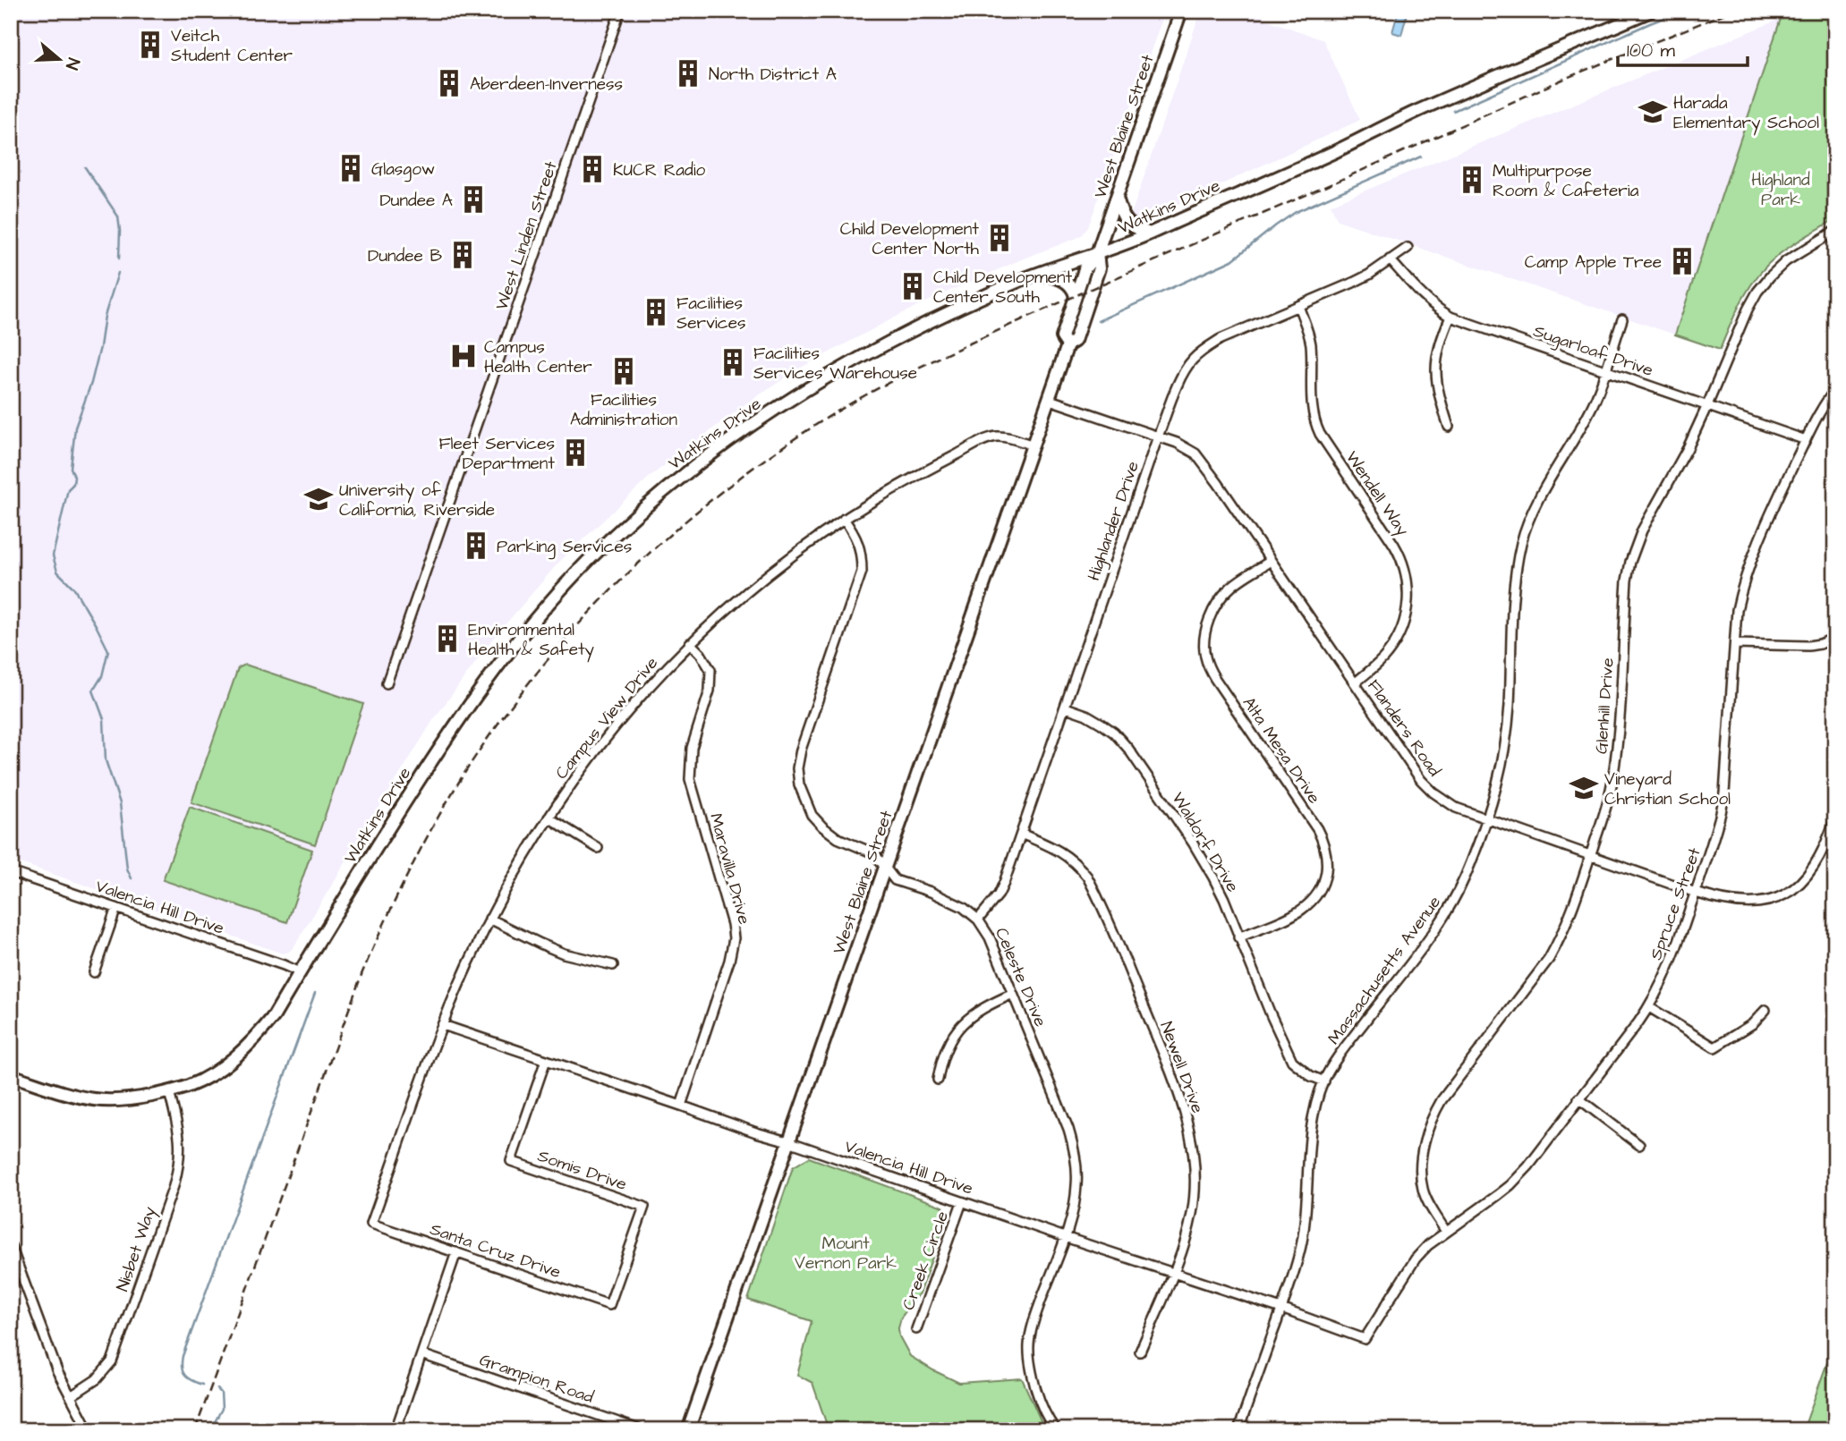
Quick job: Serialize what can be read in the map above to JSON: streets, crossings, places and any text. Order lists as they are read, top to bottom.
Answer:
{
  "streets": {
    "street": [
      "West Blaine Street",
      "Watkins Drive",
      "West Linden Street",
      "Sugarloaf Drive",
      "Wendell Way",
      "Highlander Drive",
      "Glenhill Drive",
      "Campus View Drive",
      "Flanders Road",
      "Alta Mesa Drive",
      "Waldorf Drive",
      "Maravilla Drive",
      "Spruce Street",
      "Valencia Hill Drive",
      "Massachusetts Avenue",
      "Celeste Drive",
      "Newell Drive",
      "Somis Drive",
      "Nisbet Way",
      "Santa Cruz Drive",
      "Creek Circle",
      "Grampion Road"
    ]
  },
  "crossings": [
    ["West Blaine Street", "Watkins Drive"],
    ["West Blaine Street", "Campus View Drive"],
    ["West Blaine Street", "Flanders Road"],
    ["West Blaine Street", "Valencia Hill Drive"],
    ["West Blaine Street", "Celeste Drive"],
    ["Watkins Drive", "Valencia Hill Drive"],
    ["Watkins Drive", "Nisbet Way"],
    ["Sugarloaf Drive", "Highlander Drive"],
    ["Sugarloaf Drive", "Glenhill Drive"],
    ["Sugarloaf Drive", "Spruce Street"],
    ["Sugarloaf Drive", "Massachusetts Avenue"],
    ["Wendell Way", "Highlander Drive"],
    ["Wendell Way", "Flanders Road"],
    ["Highlander Drive", "Flanders Road"],
    ["Highlander Drive", "Waldorf Drive"],
    ["Highlander Drive", "Celeste Drive"],
    ["Highlander Drive", "Newell Drive"],
    ["Glenhill Drive", "Flanders Road"],
    ["Glenhill Drive", "Spruce Street"],
    ["Campus View Drive", "Maravilla Drive"],
    ["Campus View Drive", "Valencia Hill Drive"],
    ["Campus View Drive", "Celeste Drive"],
    ["Campus View Drive", "Santa Cruz Drive"],
    ["Flanders Road", "Alta Mesa Drive"],
    ["Flanders Road", "Spruce Street"],
    ["Flanders Road", "Massachusetts Avenue"],
    ["Alta Mesa Drive", "Waldorf Drive"],
    ["Waldorf Drive", "Massachusetts Avenue"],
    ["Maravilla Drive", "Valencia Hill Drive"],
    ["Spruce Street", "Valencia Hill Drive"],
    ["Valencia Hill Drive", "Massachusetts Avenue"],
    ["Valencia Hill Drive", "Celeste Drive"],
    ["Valencia Hill Drive", "Newell Drive"],
    ["Valencia Hill Drive", "Somis Drive"],
    ["Valencia Hill Drive", "Creek Circle"],
    ["Somis Drive", "Santa Cruz Drive"]
  ],
  "parks": ["Highland Park", "Mount Vernon Park"],
  "places": {
    "building": [
      "Veitch Student Center",
      "North District A",
      "Aberdeen-Inverness",
      "Glasgow",
      "KUCR Radio",
      "Multipurpose Room & Cafeteria",
      "Dundee A",
      "Child Development Center North",
      "Dundee B",
      "Camp Apple Tree",
      "Child Development Center South",
      "Facilities Services",
      "Facilities Services Warehouse",
      "Facilities Administration",
      "Fleet Services Department",
      "Parking Services",
      "Environmental Health & Safety"
    ],
    "school or university": ["Harada Elementary School", "University of California, Riverside", "Vineyard Christian School"],
    "hospital": ["Campus Health Center"]
  },
  "scale_bar": "100 m",
  "north": "right"
}
